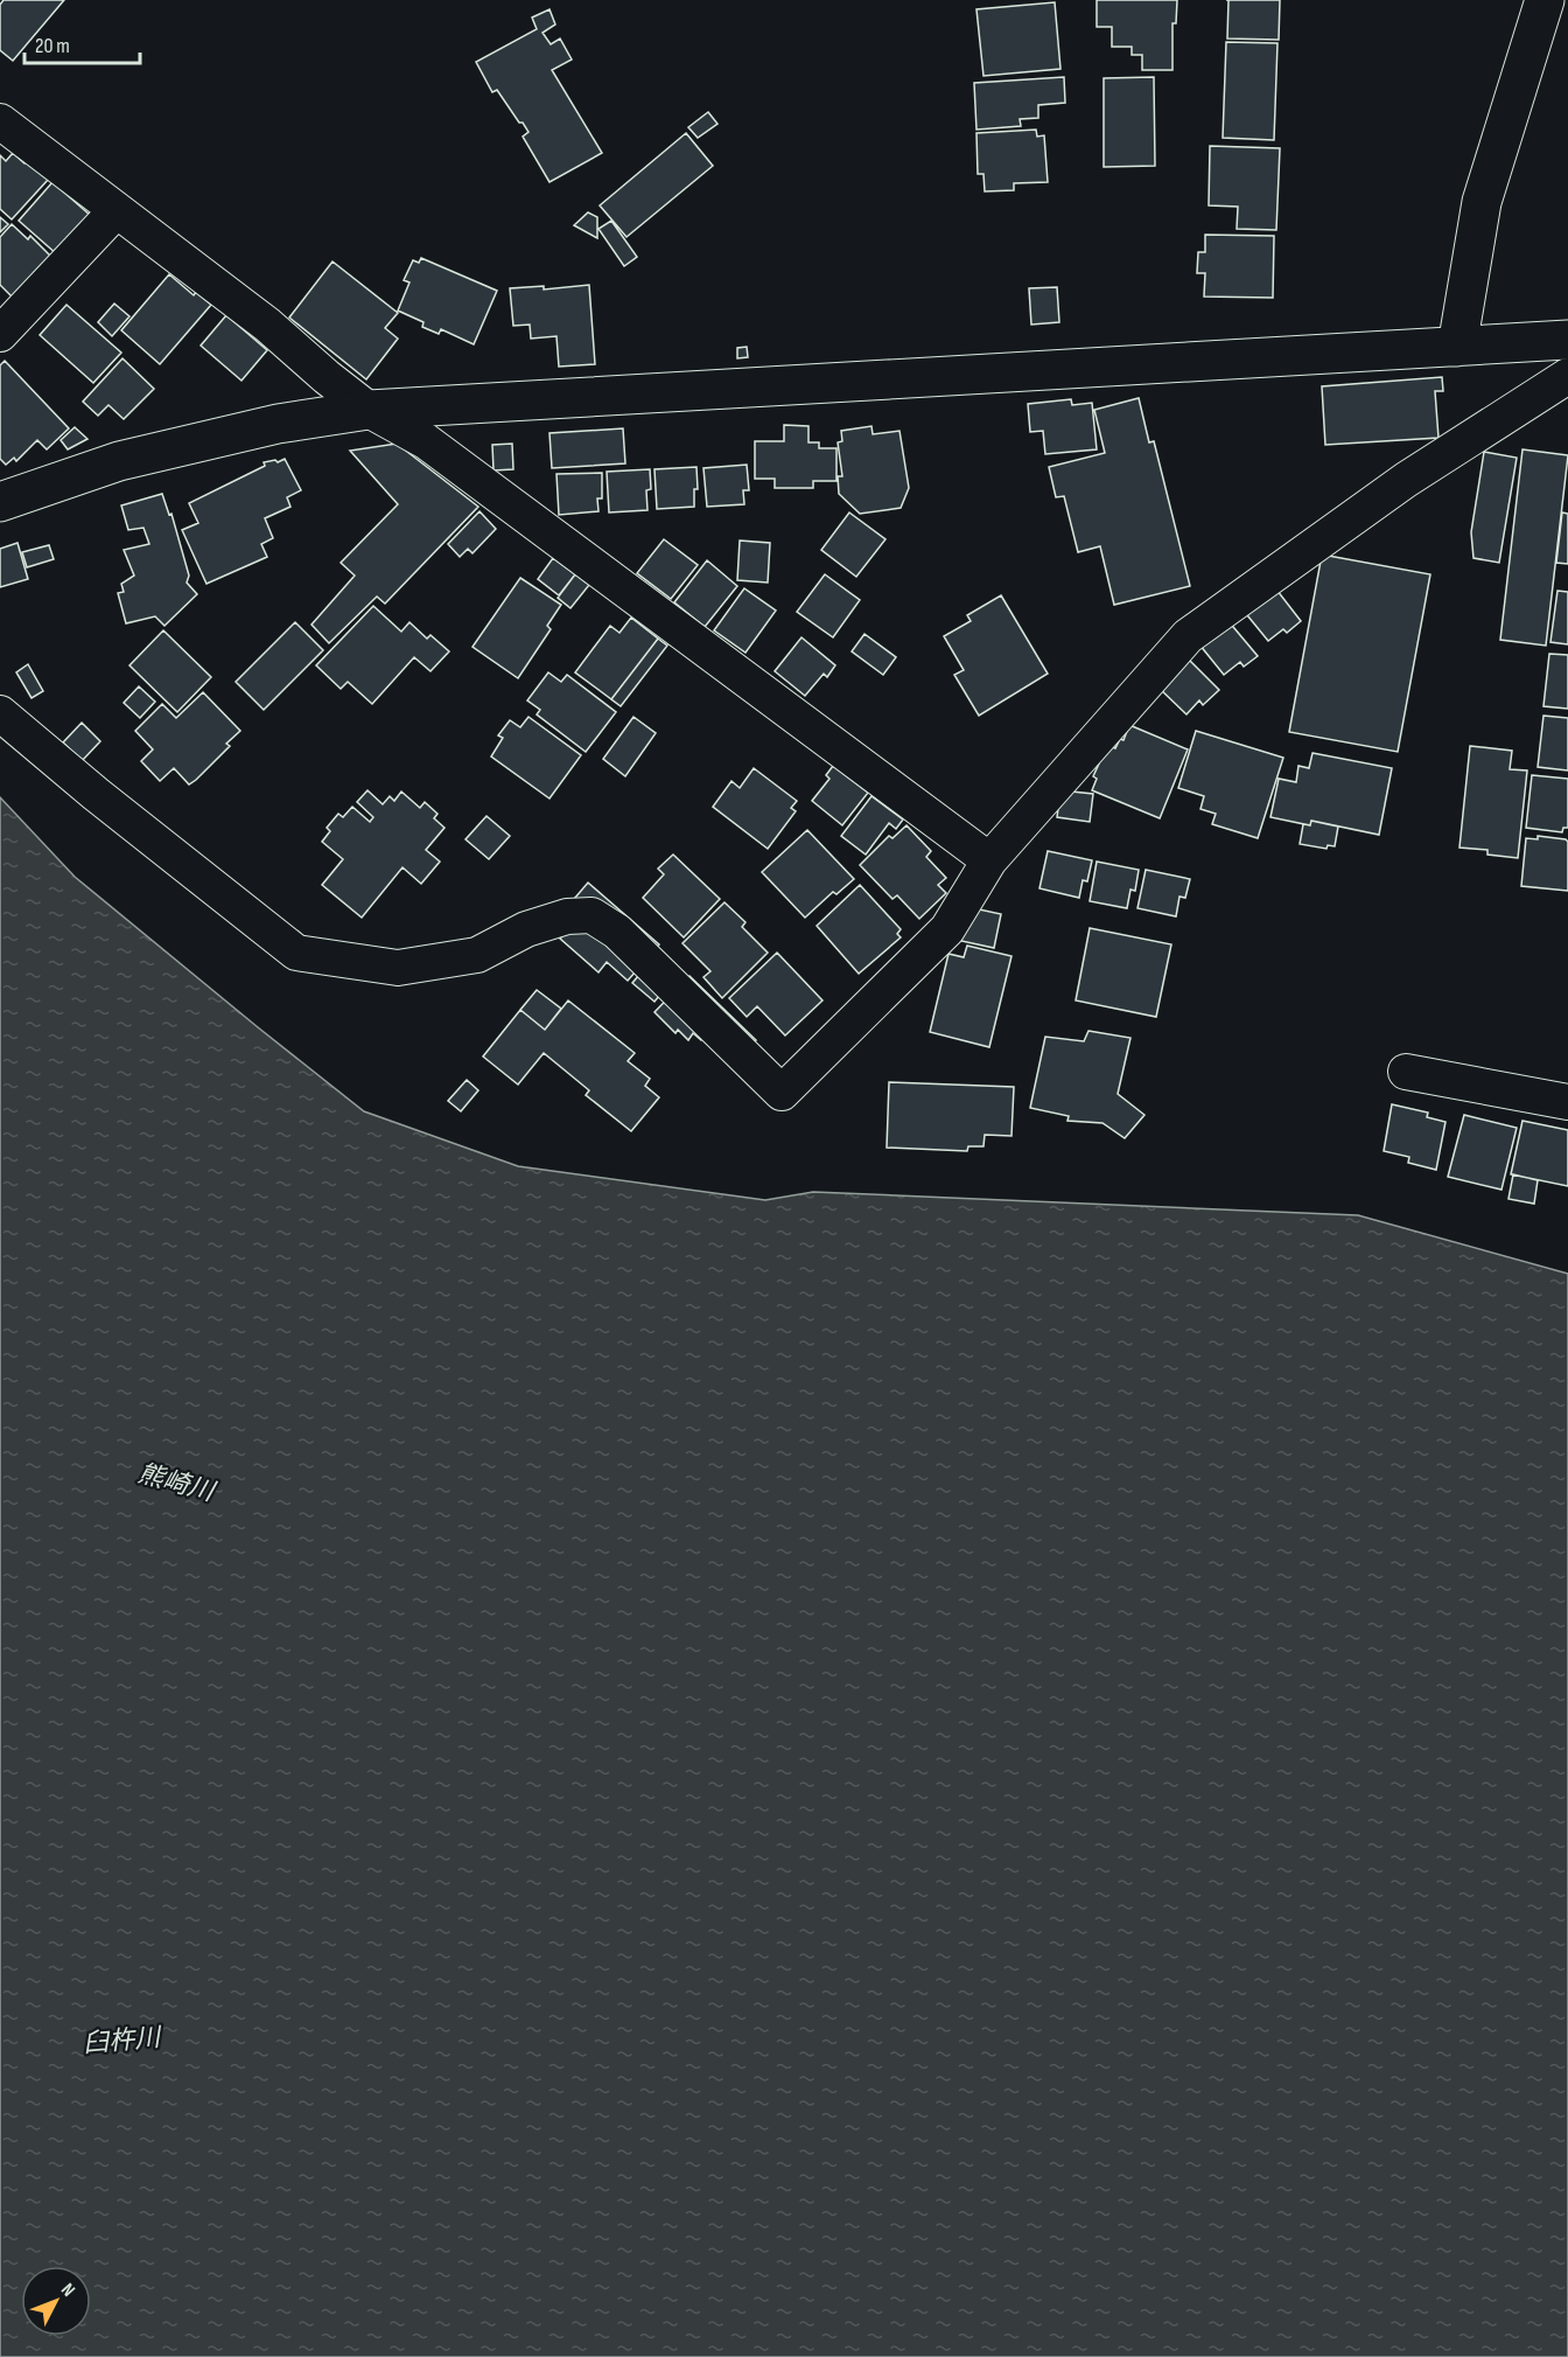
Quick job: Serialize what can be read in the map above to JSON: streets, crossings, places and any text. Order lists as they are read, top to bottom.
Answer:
{
  "water": ["熊崎川", "臼杵川"],
  "scale_bar": "20 m",
  "north": "top right"
}
